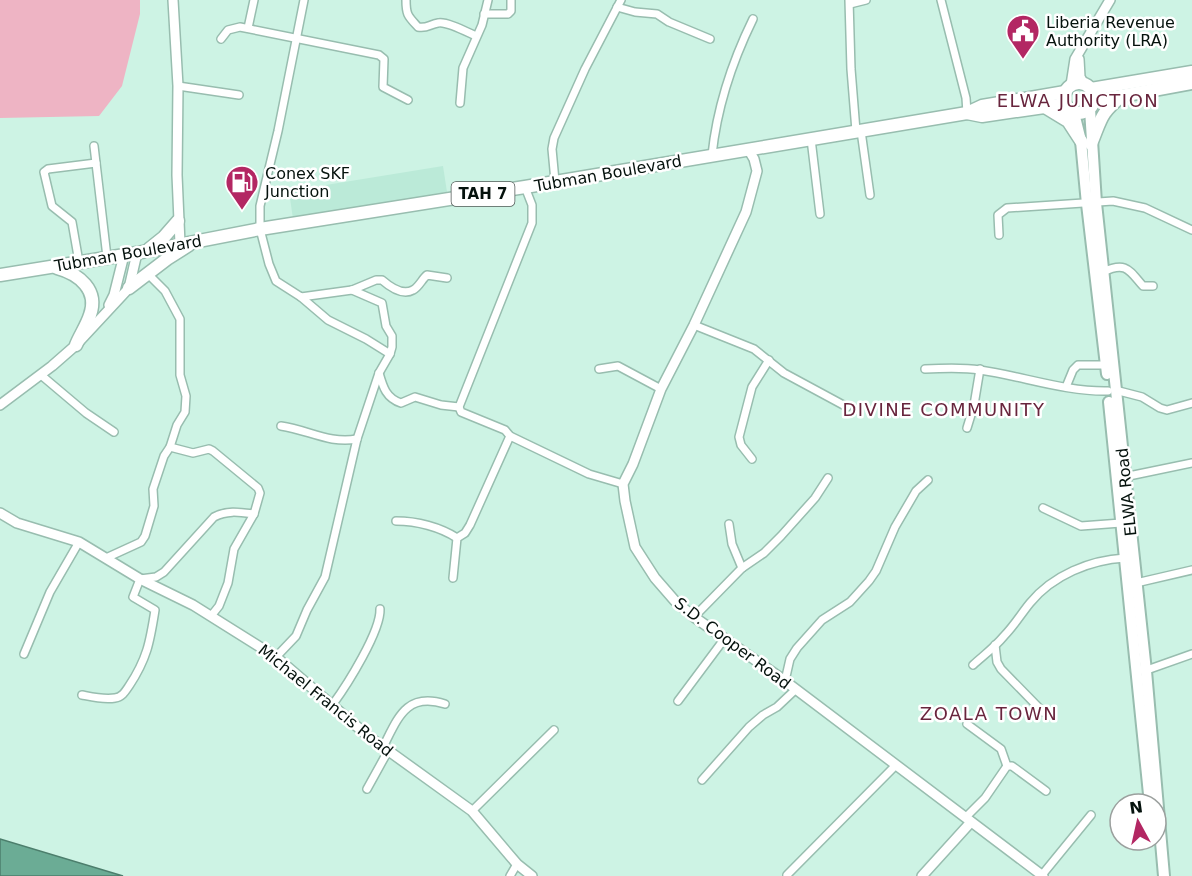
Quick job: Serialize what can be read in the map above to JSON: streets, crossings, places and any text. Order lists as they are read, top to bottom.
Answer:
{
  "streets": {
    "highway": ["Tubman Boulevard", "TAH 7"],
    "main road": ["ELWA Road"],
    "street": ["S.D. Cooper Road", "Michael Francis Road"]
  },
  "crossings": [
    ["Tubman Boulevard", "ELWA Road"]
  ],
  "districts": ["ELWA JUNCTION", "DIVINE COMMUNITY", "ZOALA TOWN"],
  "places": {
    "public building": ["Liberia Revenue Authority (LRA)"],
    "fuel station": ["Conex SKF Junction"]
  },
  "north": "top"
}
